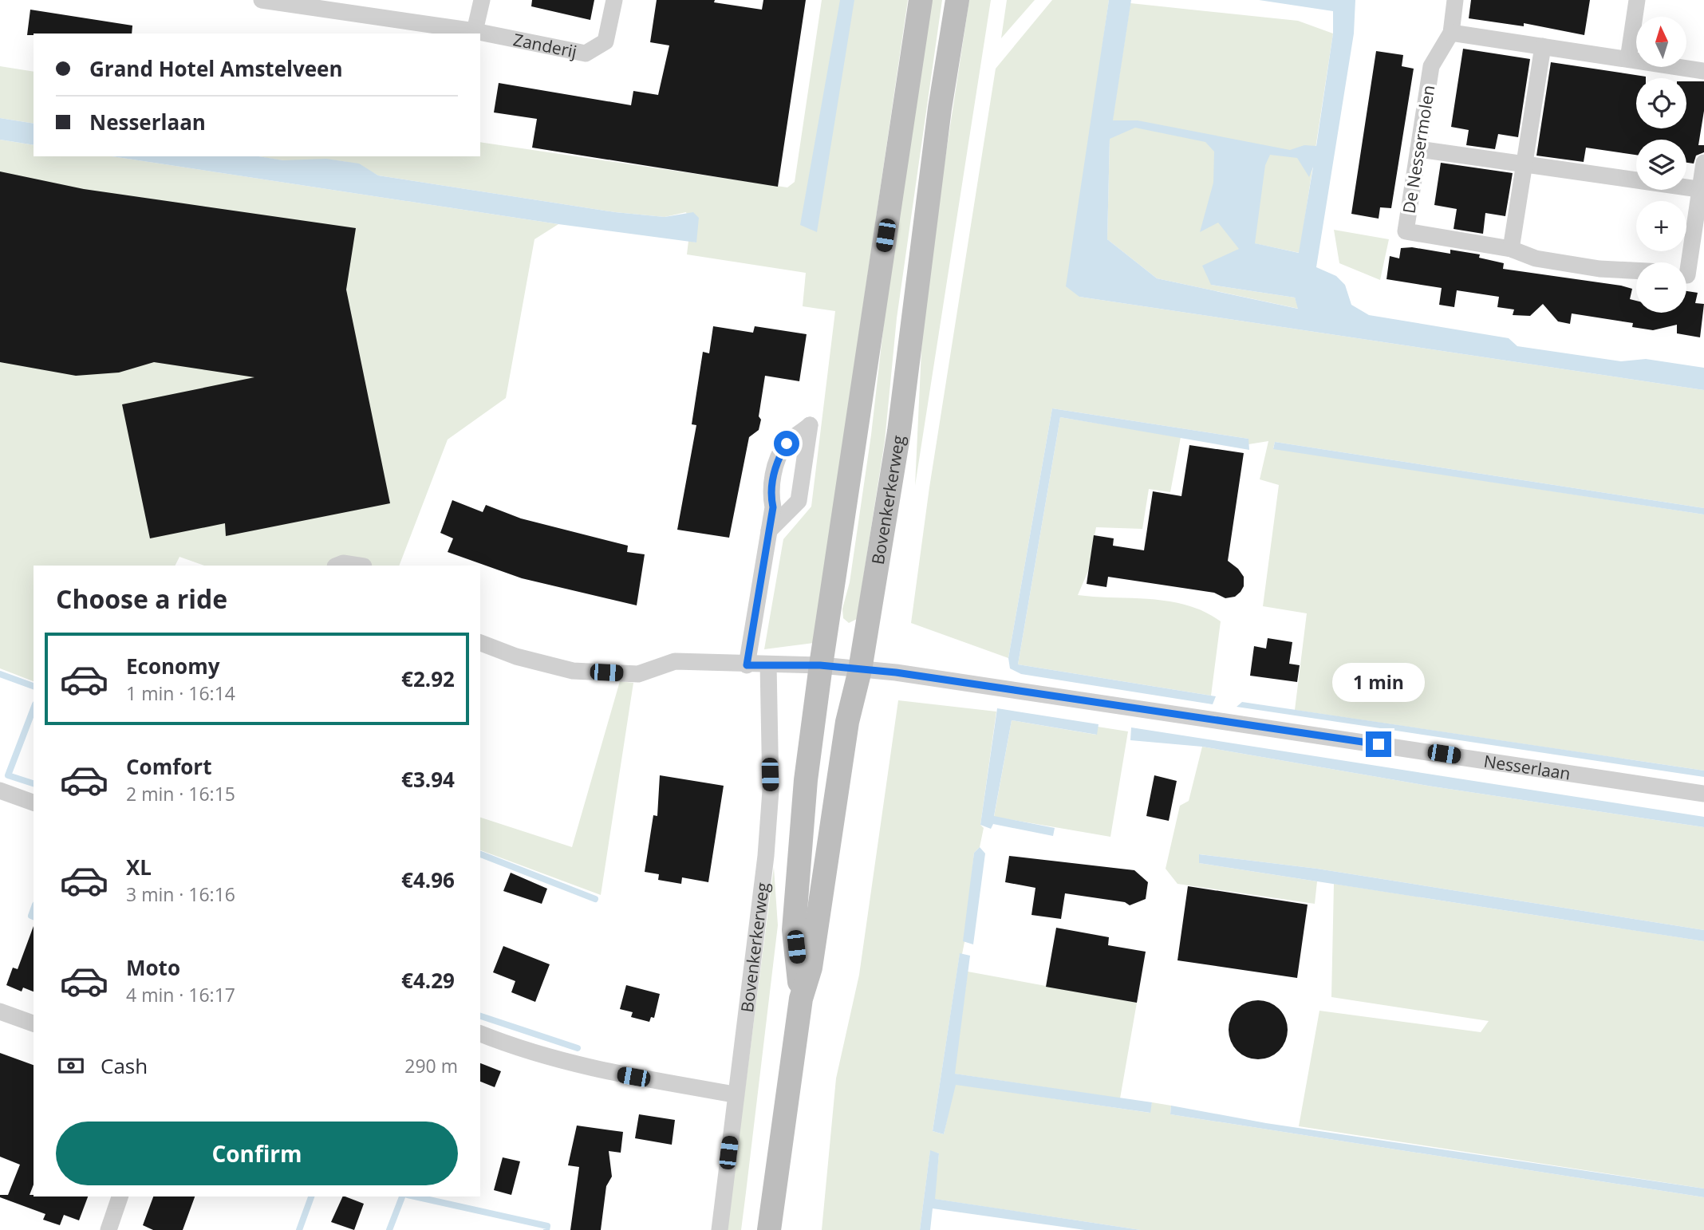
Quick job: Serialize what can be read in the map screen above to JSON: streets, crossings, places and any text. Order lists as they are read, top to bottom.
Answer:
{
  "streets": {
    "main road": ["Bovenkerkerweg"],
    "street": ["Zanderij", "De Nessermolen", "Nesserlaan"]
  },
  "crossings": [
    ["Bovenkerkerweg", "Nesserlaan"]
  ],
  "north": "top",
  "page": {
    "map_buttons": ["+", "−"],
    "banner": ["Grand Hotel Amstelveen", "Nesserlaan"],
    "heading": "Choose a ride",
    "list": [
      {
        "name": "Economy",
        "note": "1 min · 16:14",
        "value": "€2.92"
      },
      {
        "name": "Comfort",
        "note": "2 min · 16:15",
        "value": "€3.94"
      },
      {
        "name": "XL",
        "note": "3 min · 16:16",
        "value": "€4.96"
      },
      {
        "name": "Moto",
        "note": "4 min · 16:17",
        "value": "€4.29"
      }
    ],
    "bubble": "1 min",
    "pay": ["Cash", "290 m"],
    "buttons": "Confirm"
  }
}
